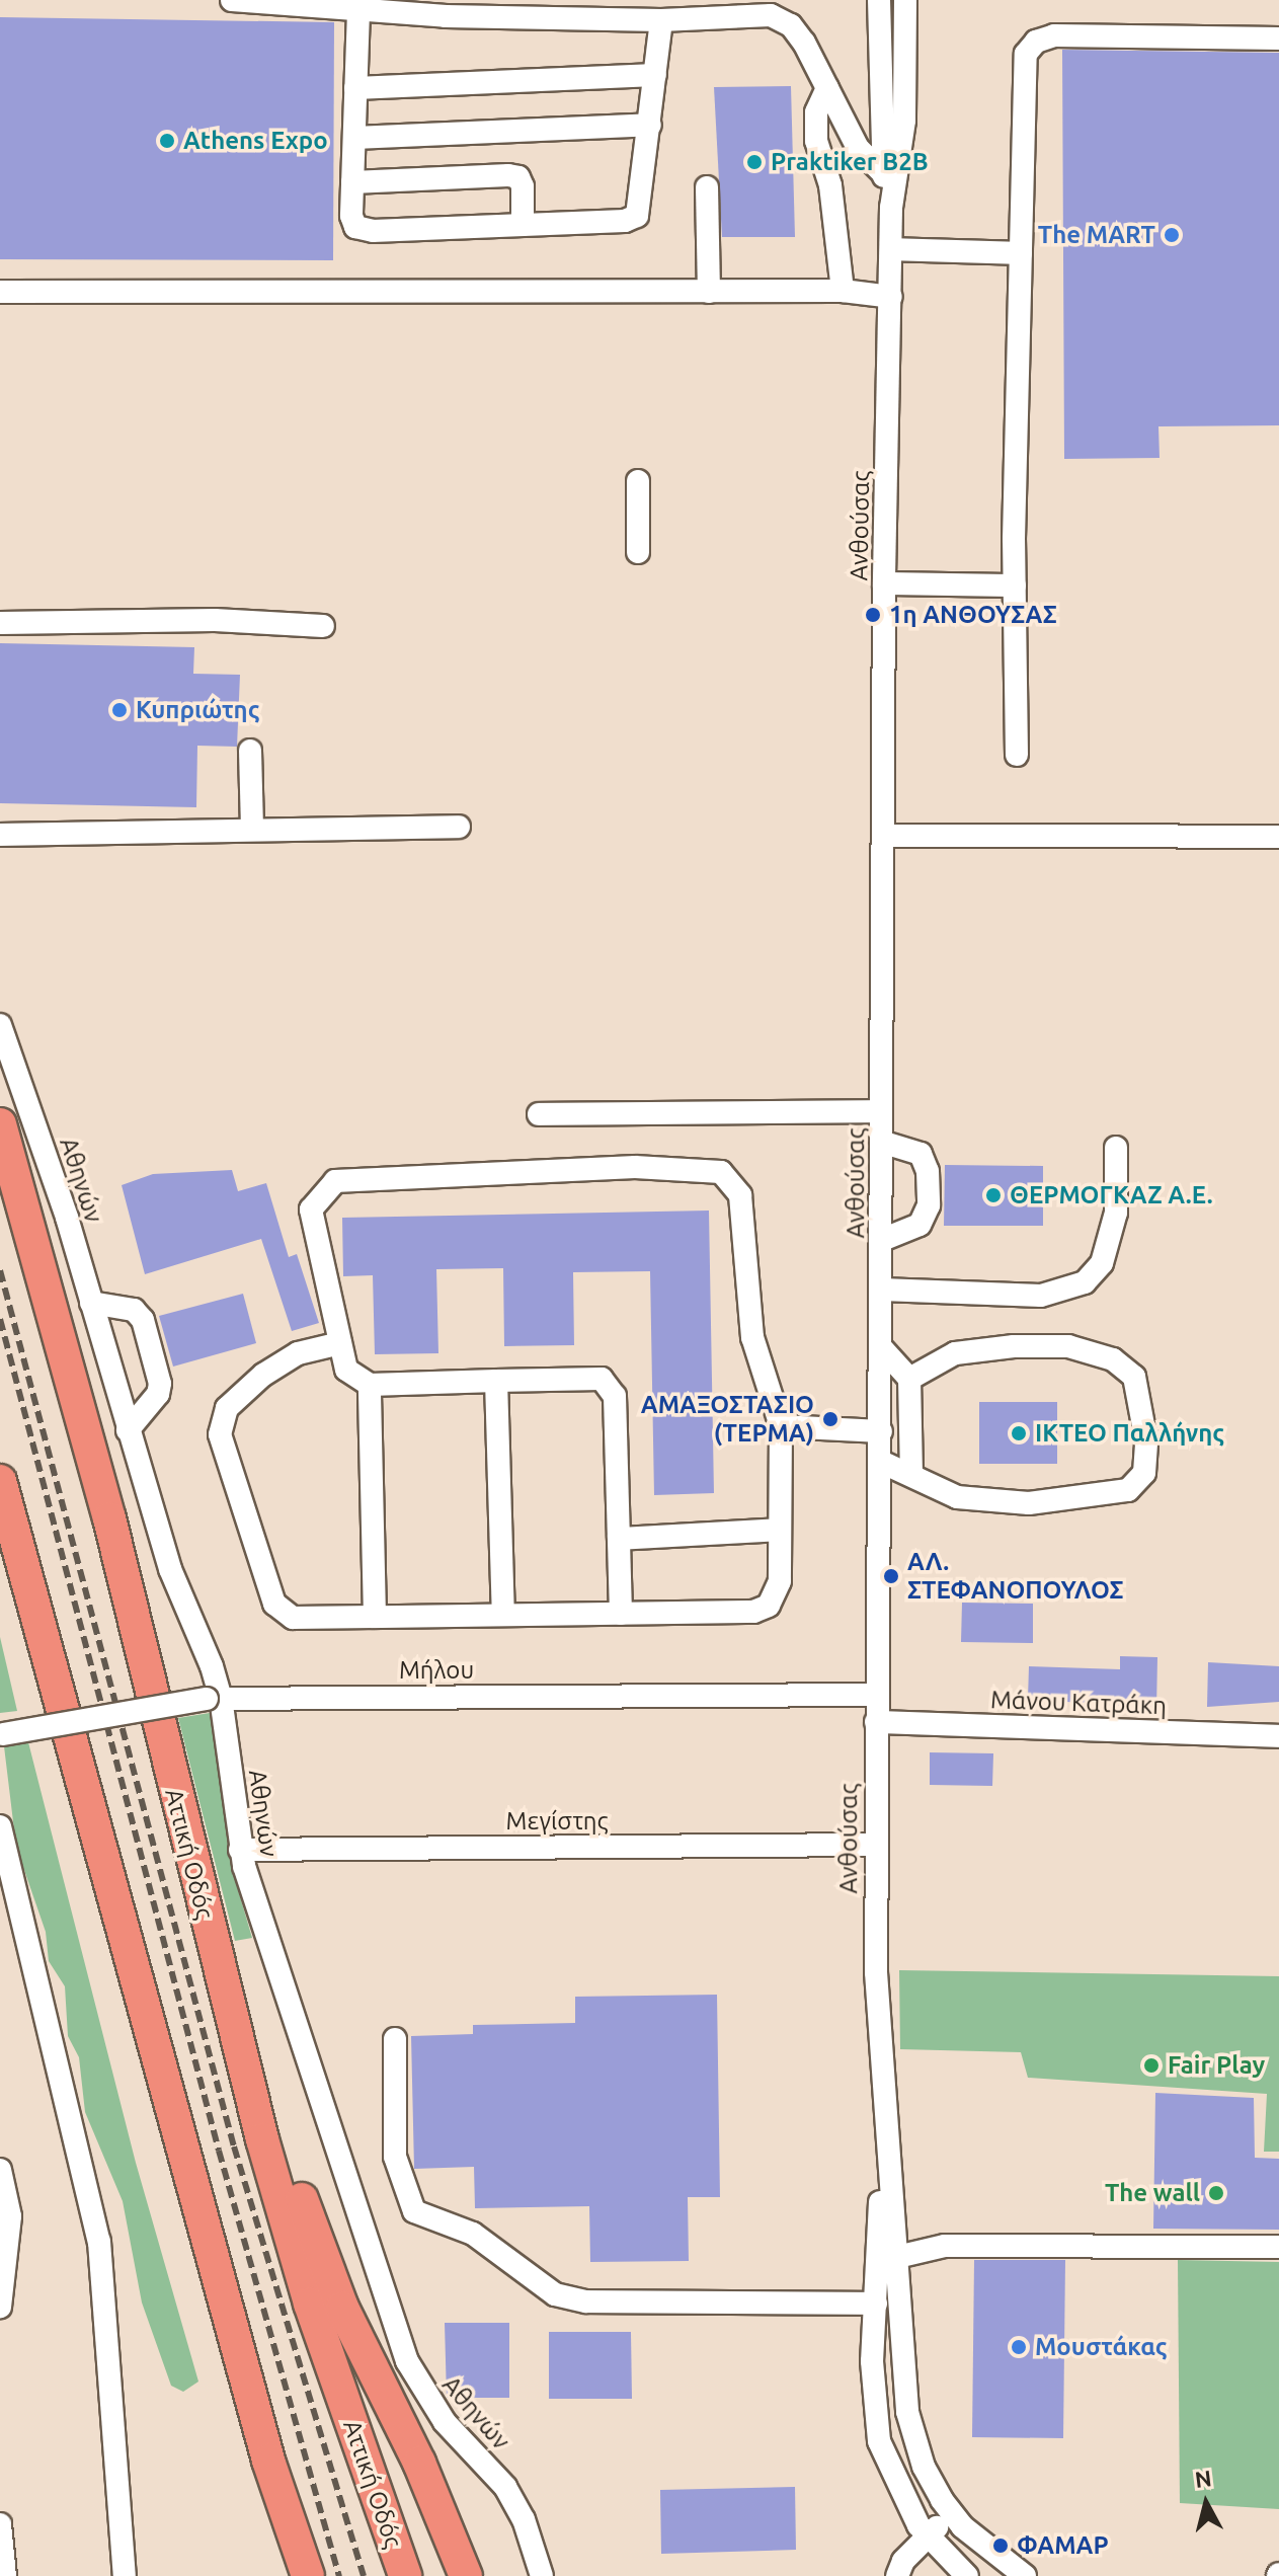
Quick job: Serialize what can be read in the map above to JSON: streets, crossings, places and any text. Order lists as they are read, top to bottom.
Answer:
{
  "streets": {
    "highway": ["Αττική Οδός"],
    "street": [
      "Ανθούσας",
      "Αθηνών",
      "Μήλου",
      "Μάνου Κατράκη",
      "Μεγίστης"
    ]
  },
  "crossings": [
    ["Ανθούσας", "Μήλου"],
    ["Ανθούσας", "Μάνου Κατράκη"],
    ["Ανθούσας", "Μεγίστης"],
    ["Αθηνών", "Μήλου"],
    ["Αθηνών", "Μεγίστης"]
  ],
  "places": [
    "Athens Expo",
    "Praktiker B2B",
    "The MART",
    "1η ΑΝΘΟΥΣΑΣ",
    "Κυπριώτης",
    "ΘΕΡΜΟΓΚΑΖ Α.Ε.",
    "ΑΜΑΞΟΣΤΑΣΙΟ (ΤΕΡΜΑ)",
    "ΙΚΤΕΟ Παλλήνης",
    "ΑΛ. ΣΤΕΦΑΝΟΠΟΥΛΟΣ",
    "Fair Play",
    "The wall",
    "Μουστάκας",
    "ΦΑΜΑΡ"
  ],
  "north": "top"
}
